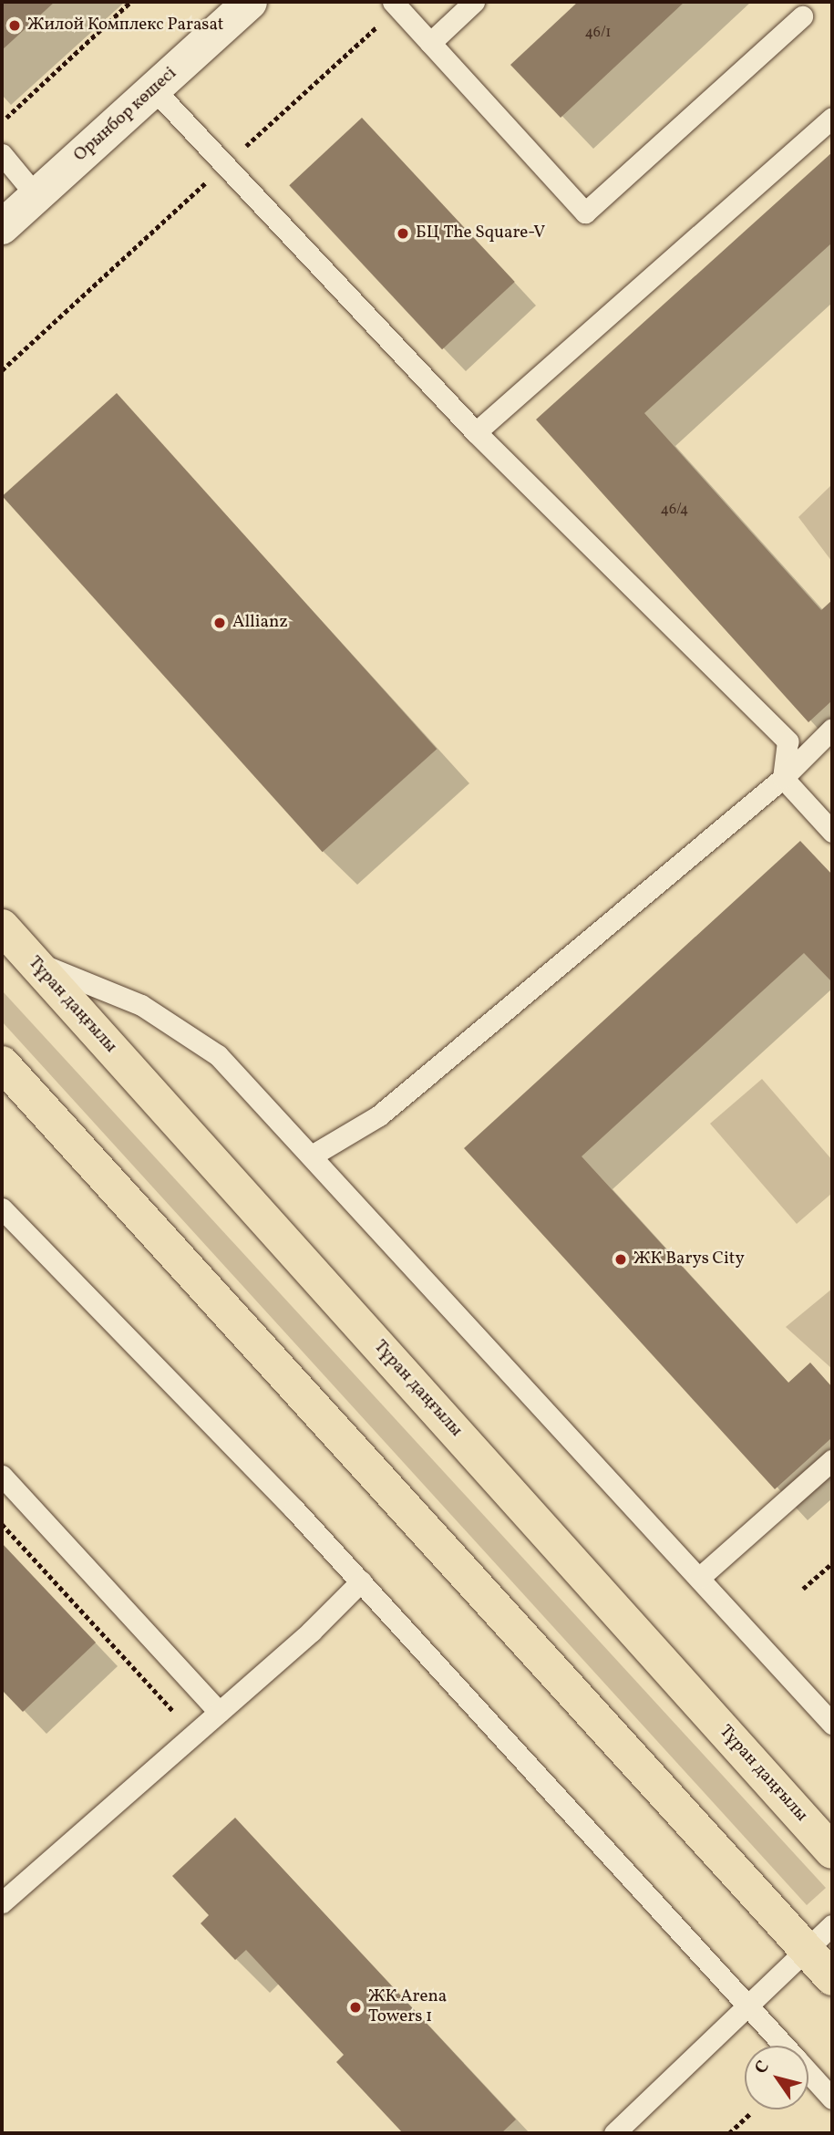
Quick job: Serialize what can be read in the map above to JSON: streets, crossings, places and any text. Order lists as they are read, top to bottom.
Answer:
{
  "streets": {
    "main road": ["Тұран даңғылы"],
    "street": ["Орынбор көшесі"]
  },
  "places": [
    "Жилой Комплекс Parasat",
    "БЦ The Square-V",
    "Allianz",
    "ЖК Barys City",
    "ЖК Arena Towers 1"
  ],
  "house_numbers": ["46/1", "46/4"],
  "north": "top left"
}
